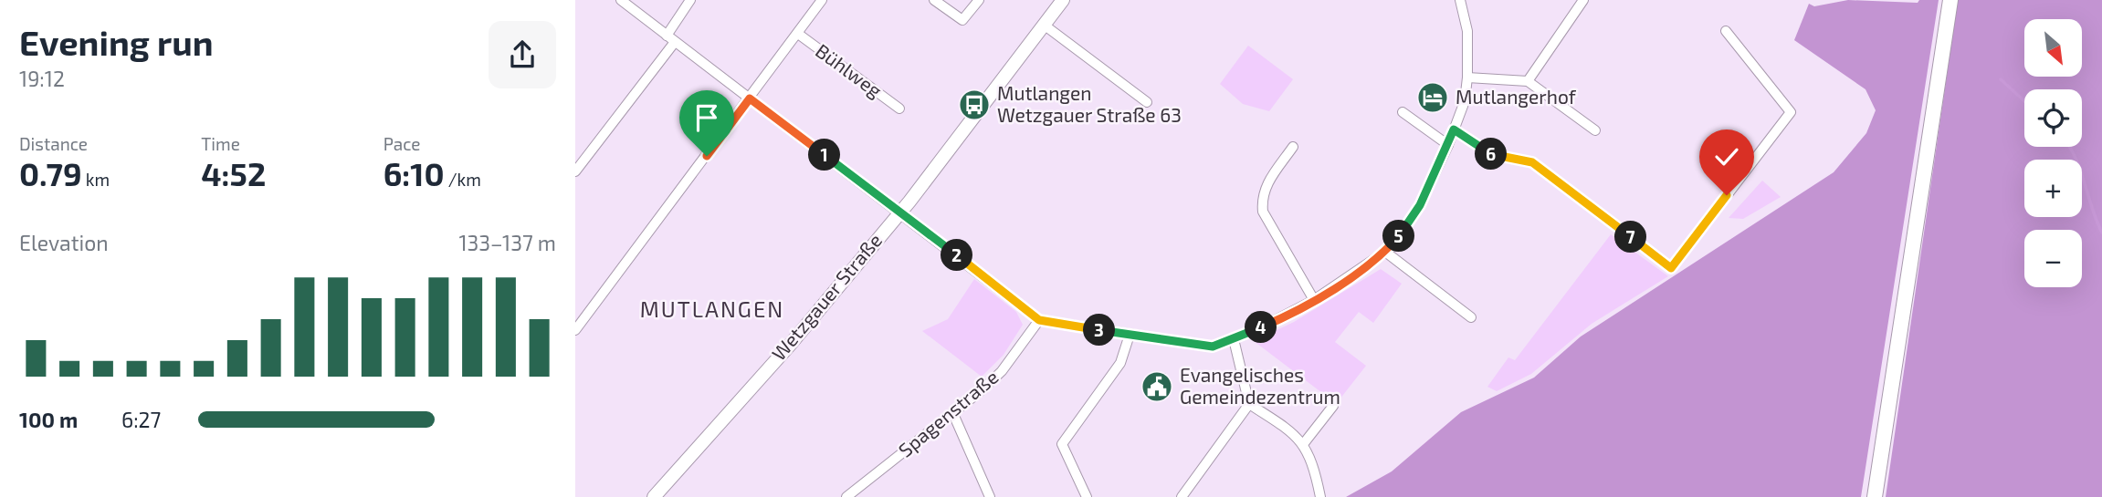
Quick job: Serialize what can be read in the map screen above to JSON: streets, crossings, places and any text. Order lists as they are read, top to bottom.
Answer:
{
  "streets": {
    "street": ["Bühlweg", "Wetzgauer Straße", "Spagenstraße"]
  },
  "districts": ["MUTLANGEN"],
  "places": {
    "hotel": ["Mutlangerhof"],
    "bus stop": ["Mutlangen Wetzgauer Straße 63"],
    "public building": ["Evangelisches Gemeindezentrum"]
  },
  "north": "bottom right",
  "page": {
    "heading": ["Evening run", "19:12"],
    "map_buttons": ["+", "−"],
    "stats": [
      ["Distance", "0.79 km"],
      ["Time", "4:52"],
      ["Pace", "6:10 /km"]
    ],
    "pins": [
      "6",
      "1",
      "5",
      "7",
      "2",
      "4",
      "3"
    ],
    "chart": ["Elevation", "133–137 m"],
    "list": [
      {
        "name": "100 m",
        "note": "6:27"
      }
    ]
  }
}
